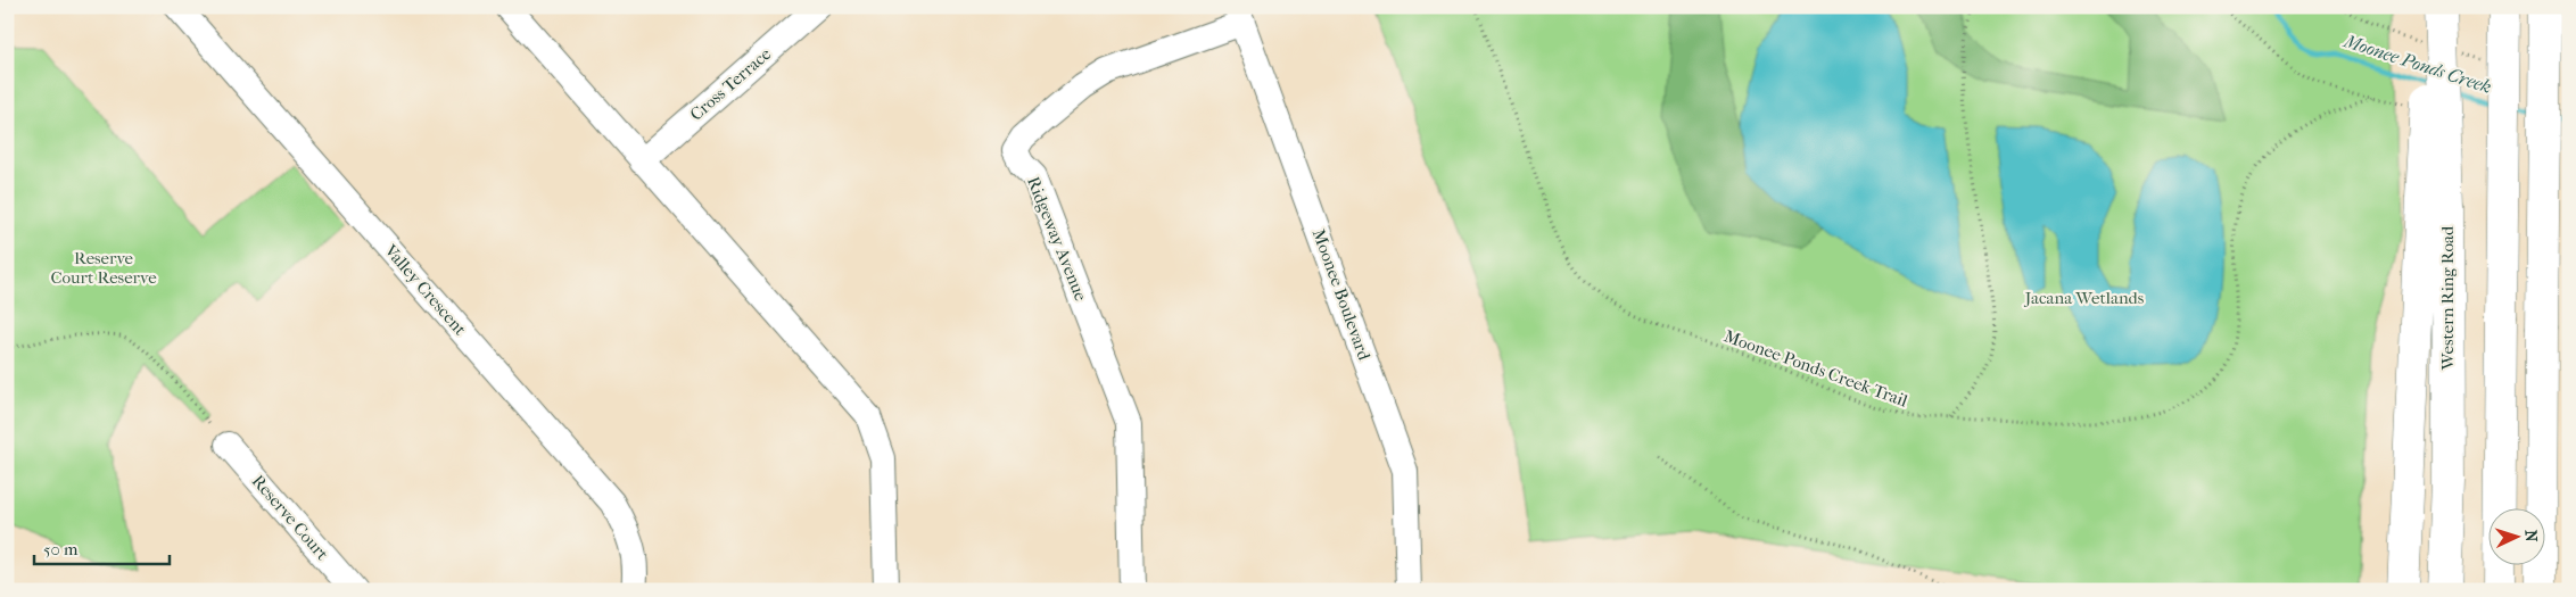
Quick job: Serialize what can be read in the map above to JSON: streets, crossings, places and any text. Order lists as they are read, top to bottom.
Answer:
{
  "streets": {
    "highway": ["Western Ring Road"],
    "street": [
      "Cross Terrace",
      "Ridgeway Avenue",
      "Valley Crescent",
      "Moonee Boulevard",
      "Reserve Court"
    ],
    "path": ["Moonee Ponds Creek Trail"]
  },
  "crossings": [
    ["Ridgeway Avenue", "Moonee Boulevard"]
  ],
  "water": ["Moonee Ponds Creek"],
  "parks": ["Reserve Court Reserve", "Jacana Wetlands"],
  "scale_bar": "50 m",
  "north": "right"
}
